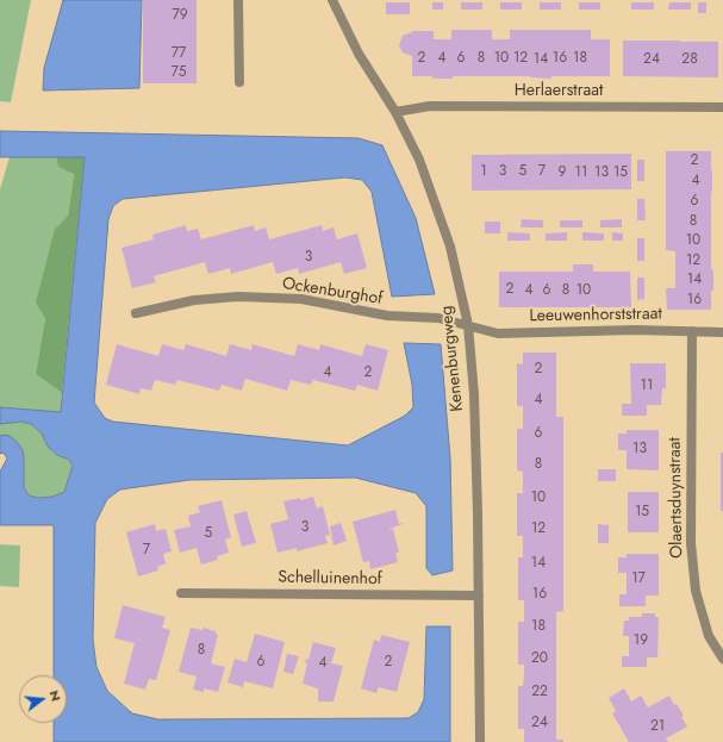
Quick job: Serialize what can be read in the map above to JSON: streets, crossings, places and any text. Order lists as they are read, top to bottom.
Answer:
{
  "streets": {
    "street": [
      "Herlaerstraat",
      "Ockenburghof",
      "Leeuwenhorststraat",
      "Kenenburgweg",
      "Olaertsduynstraat",
      "Schelluinenhof"
    ]
  },
  "crossings": [
    ["Herlaerstraat", "Kenenburgweg"],
    ["Ockenburghof", "Leeuwenhorststraat"],
    ["Ockenburghof", "Kenenburgweg"],
    ["Leeuwenhorststraat", "Kenenburgweg"],
    ["Leeuwenhorststraat", "Olaertsduynstraat"],
    ["Kenenburgweg", "Schelluinenhof"]
  ],
  "house_numbers": [
    "79",
    "77",
    "2",
    "4",
    "6",
    "8",
    "10",
    "12",
    "16",
    "18",
    "14",
    "24",
    "28",
    "75",
    "2",
    "1",
    "3",
    "5",
    "7",
    "9",
    "11",
    "13",
    "15",
    "4",
    "6",
    "8",
    "10",
    "3",
    "12",
    "14",
    "2",
    "4",
    "6",
    "8",
    "10",
    "16",
    "2",
    "4",
    "2",
    "11",
    "4",
    "6",
    "13",
    "8",
    "10",
    "15",
    "3",
    "12",
    "5",
    "7",
    "14",
    "17",
    "16",
    "18",
    "19",
    "8",
    "20",
    "6",
    "2",
    "4",
    "22",
    "24",
    "21"
  ],
  "north": "right"
}
